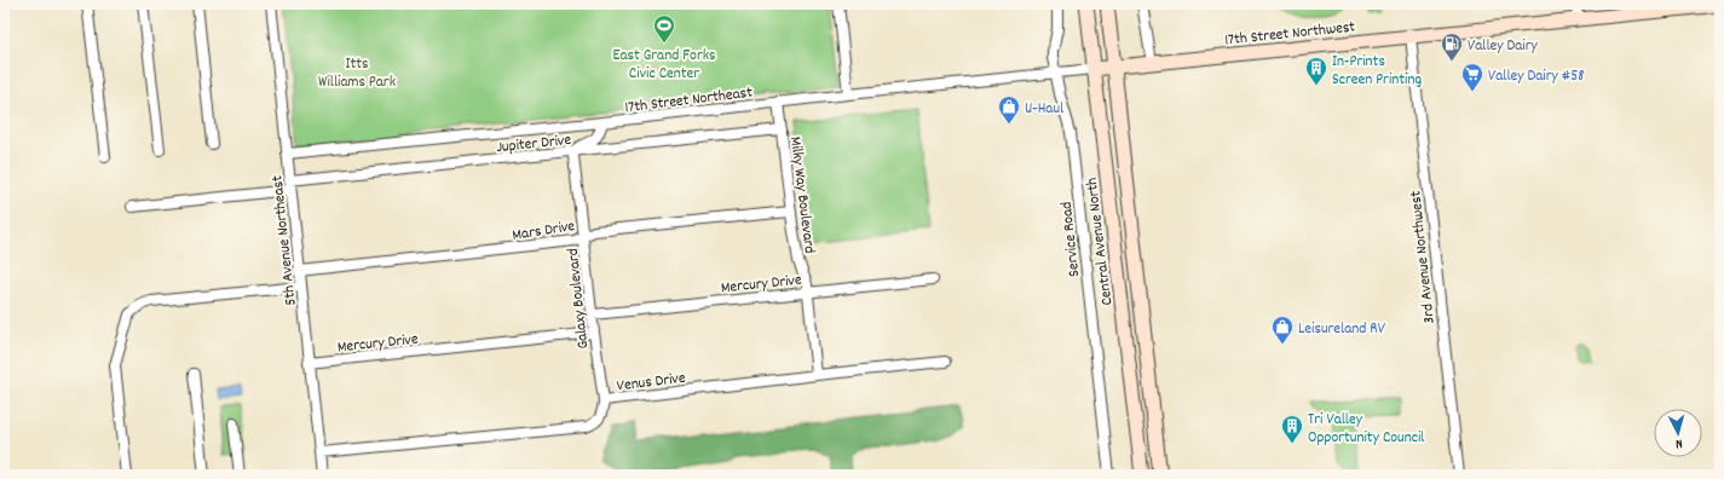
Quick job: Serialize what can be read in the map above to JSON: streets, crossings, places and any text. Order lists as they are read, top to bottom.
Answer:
{
  "streets": {
    "main road": ["17th Street Northwest", "Central Avenue North"],
    "street": [
      "17th Street Northeast",
      "Jupiter Drive",
      "Milky Way Boulevard",
      "Mars Drive",
      "Service Road",
      "5th Avenue Northeast",
      "3rd Avenue Northwest",
      "Mercury Drive",
      "Galaxy Boulevard",
      "Venus Drive"
    ]
  },
  "crossings": [
    ["17th Street Northwest", "17th Street Northeast"],
    ["17th Street Northwest", "Central Avenue North"],
    ["17th Street Northwest", "3rd Avenue Northwest"],
    ["17th Street Northeast", "Milky Way Boulevard"],
    ["17th Street Northeast", "Service Road"],
    ["17th Street Northeast", "5th Avenue Northeast"],
    ["17th Street Northeast", "Central Avenue North"],
    ["Jupiter Drive", "Milky Way Boulevard"],
    ["Jupiter Drive", "5th Avenue Northeast"],
    ["Jupiter Drive", "Galaxy Boulevard"],
    ["Milky Way Boulevard", "Mars Drive"],
    ["Milky Way Boulevard", "Mercury Drive"],
    ["Milky Way Boulevard", "Venus Drive"],
    ["Mars Drive", "5th Avenue Northeast"],
    ["Mars Drive", "Galaxy Boulevard"],
    ["5th Avenue Northeast", "Mercury Drive"],
    ["5th Avenue Northeast", "Venus Drive"],
    ["Mercury Drive", "Galaxy Boulevard"],
    ["Galaxy Boulevard", "Venus Drive"]
  ],
  "parks": ["Itts Williams Park"],
  "places": {
    "sports": ["East Grand Forks Civic Center"],
    "fuel station": ["Valley Dairy"],
    "building": ["In-Prints Screen Printing", "Tri Valley Opportunity Council"],
    "supermarket": ["Valley Dairy #58"],
    "shop": ["U-Haul", "Leisureland RV"]
  },
  "north": "bottom"
}
